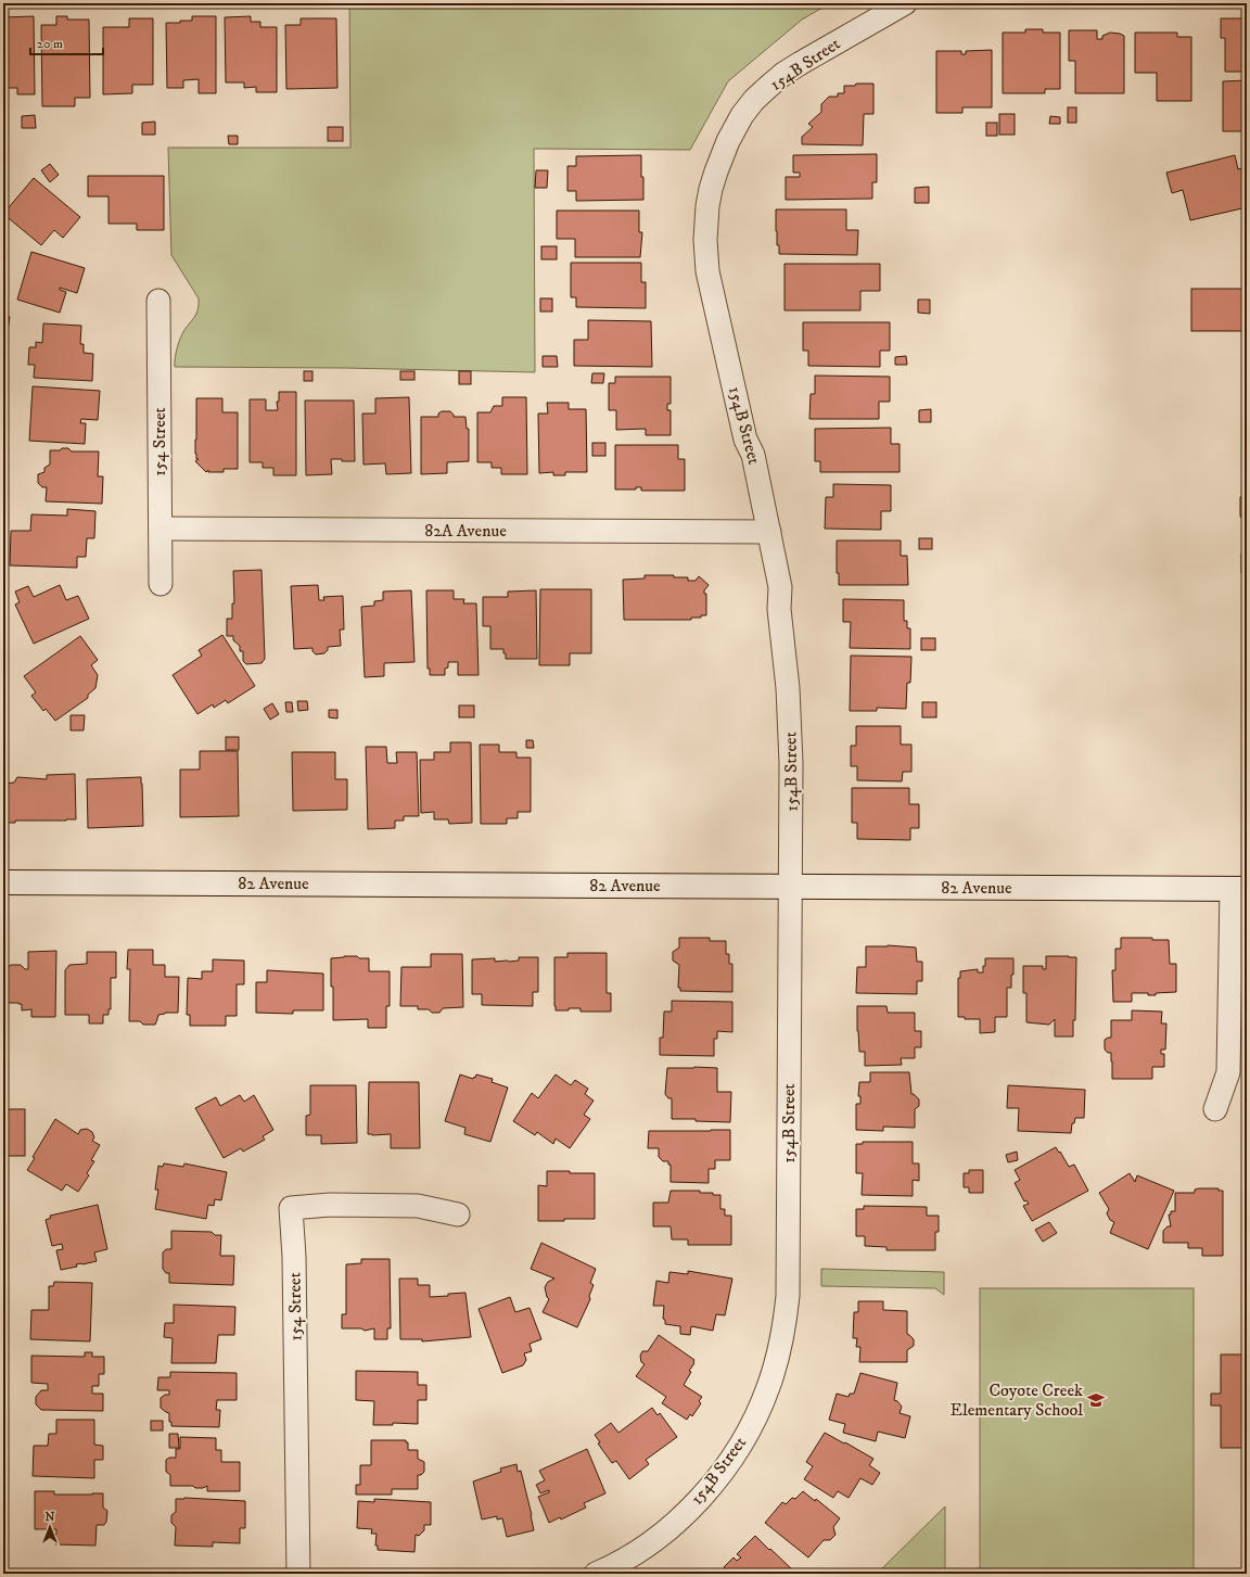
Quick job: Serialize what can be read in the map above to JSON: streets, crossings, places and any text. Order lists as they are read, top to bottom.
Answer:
{
  "streets": {
    "street": [
      "154B Street",
      "154 Street",
      "82A Avenue",
      "82 Avenue"
    ]
  },
  "crossings": [
    ["154B Street", "82A Avenue"],
    ["154B Street", "82 Avenue"],
    ["154 Street", "82A Avenue"]
  ],
  "places": {
    "school or university": ["Coyote Creek Elementary School"]
  },
  "scale_bar": "20 m",
  "north": "top"
}
